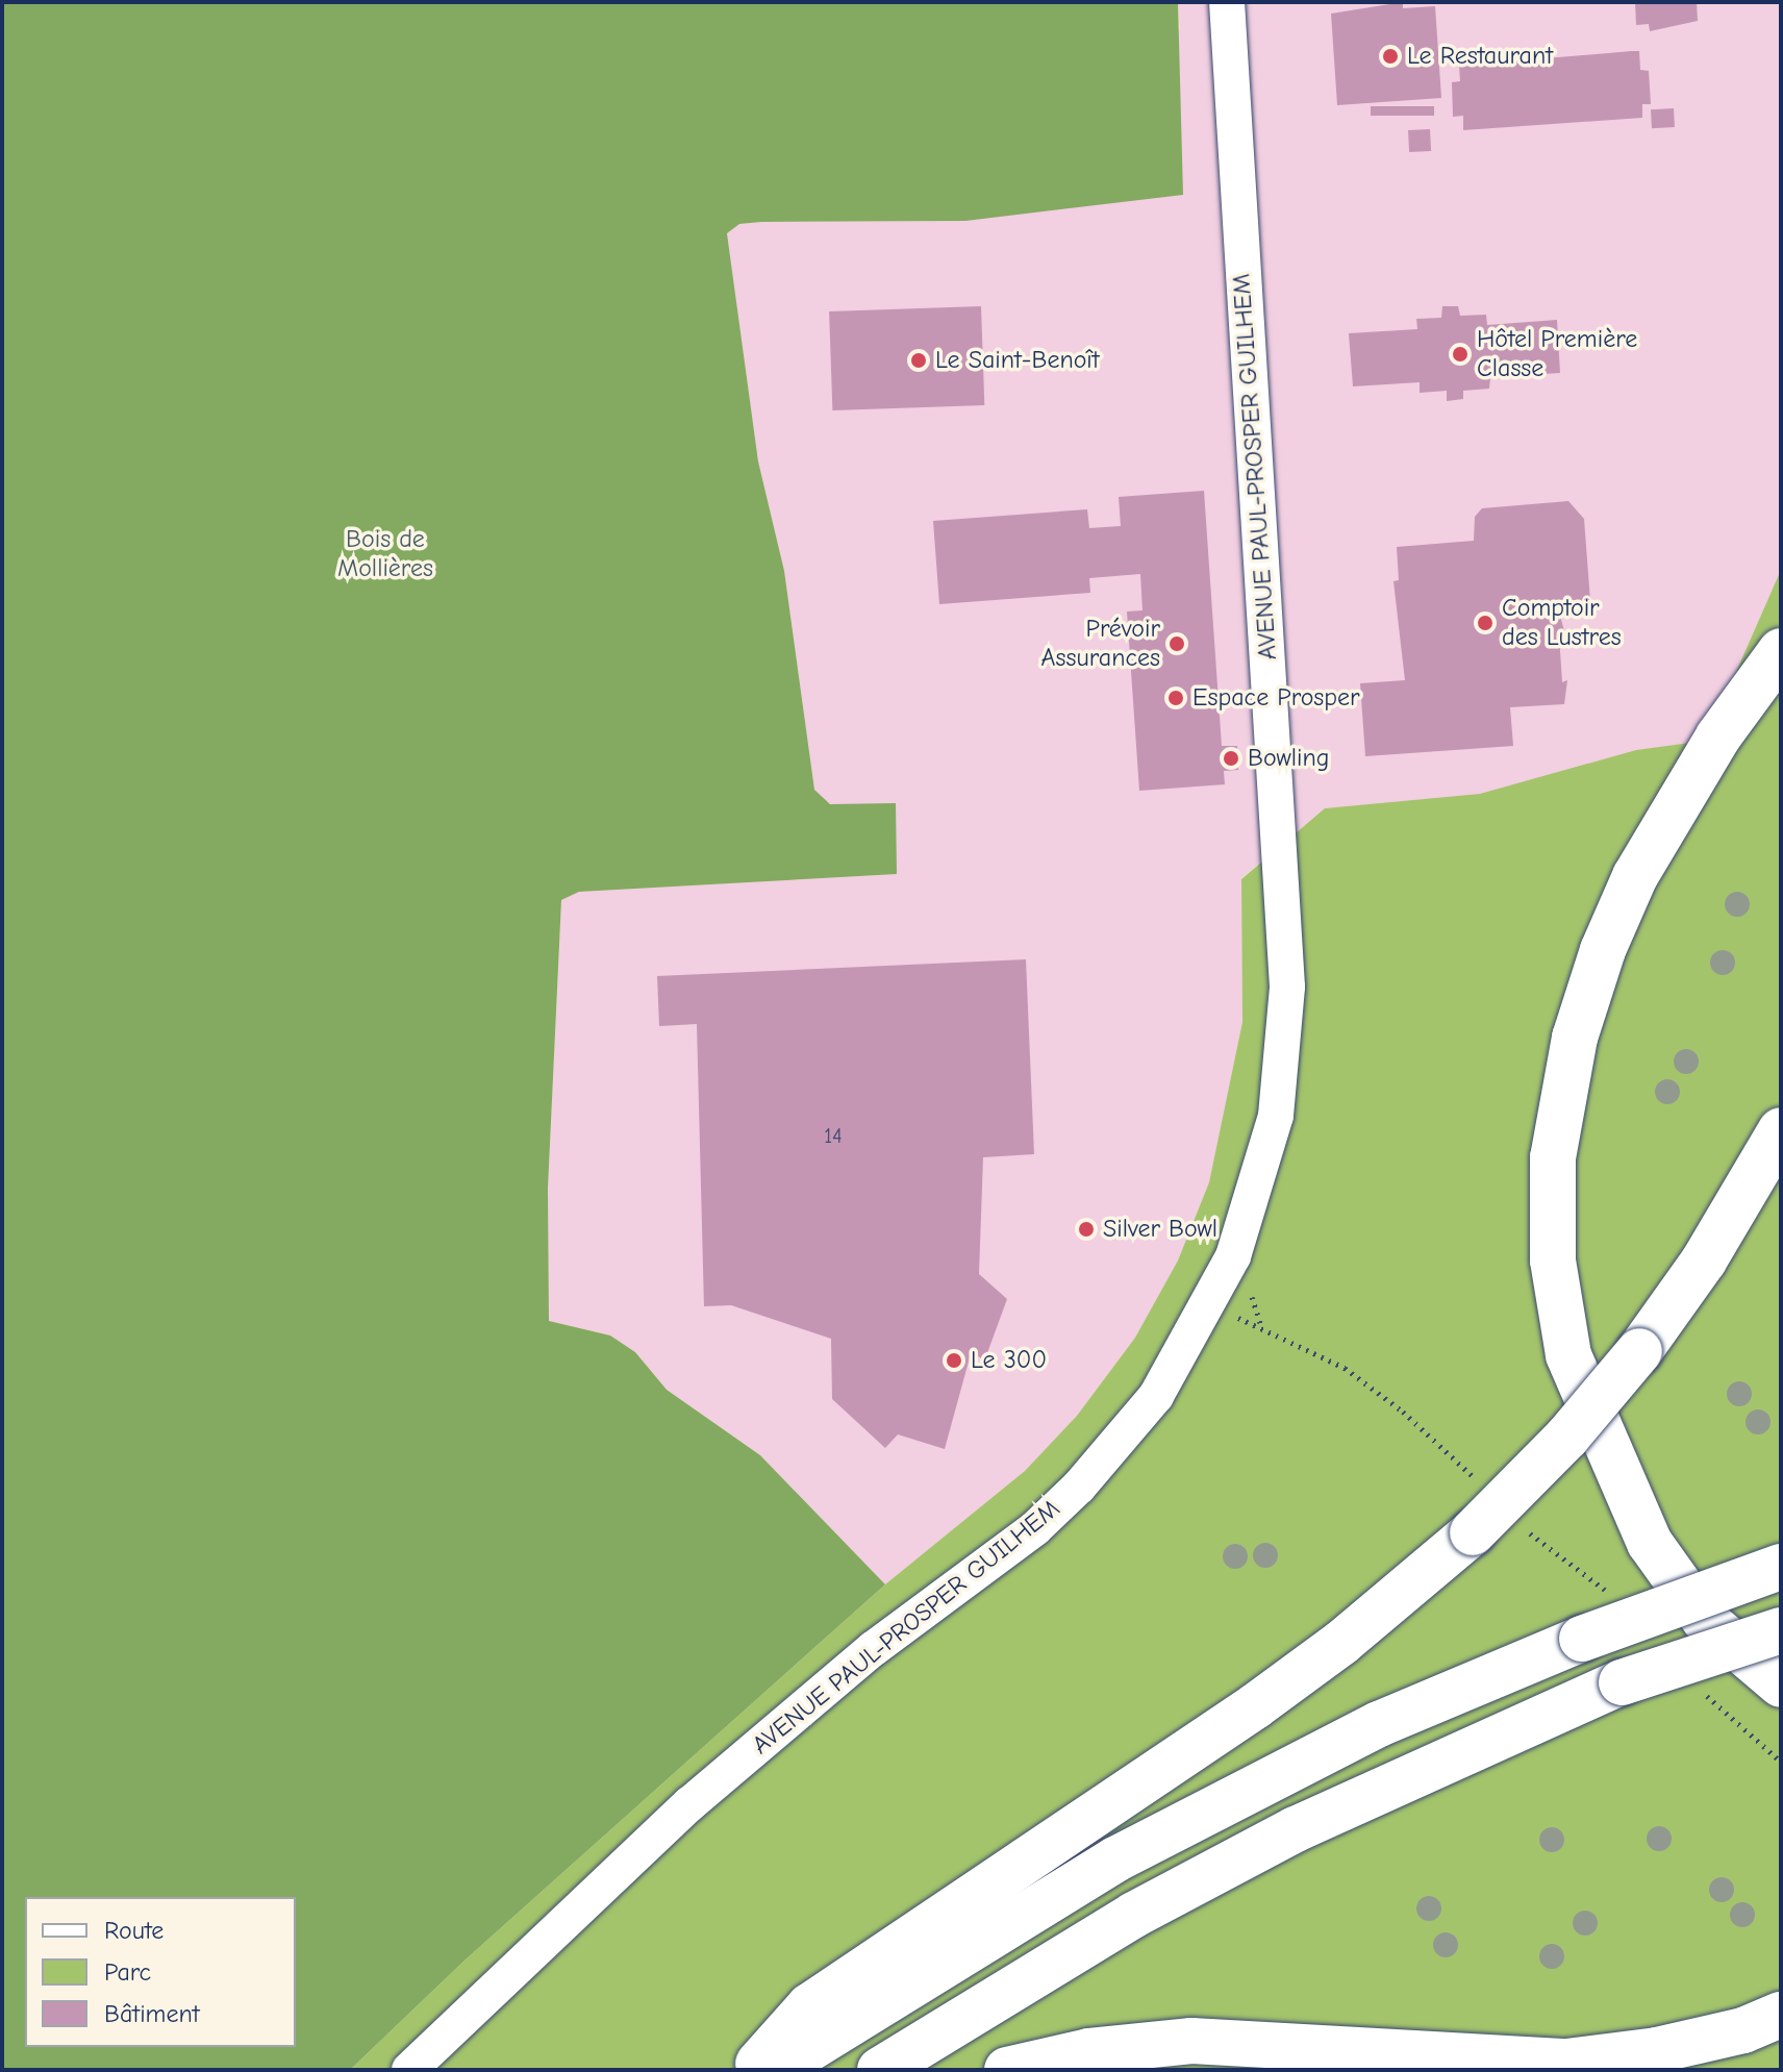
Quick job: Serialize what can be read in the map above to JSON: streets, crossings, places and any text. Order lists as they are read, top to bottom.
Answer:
{
  "streets": {
    "street": ["AVENUE PAUL-PROSPER GUILHEM"]
  },
  "parks": ["Bois de Mollières"],
  "places": [
    "Le Restaurant",
    "Hôtel Première Classe",
    "Le Saint-Benoît",
    "Comptoir des Lustres",
    "Prévoir Assurances",
    "Espace Prosper",
    "Bowling",
    "Silver Bowl",
    "Le 300"
  ],
  "house_numbers": ["14"],
  "legend": ["Route", "Parc", "Bâtiment"]
}
